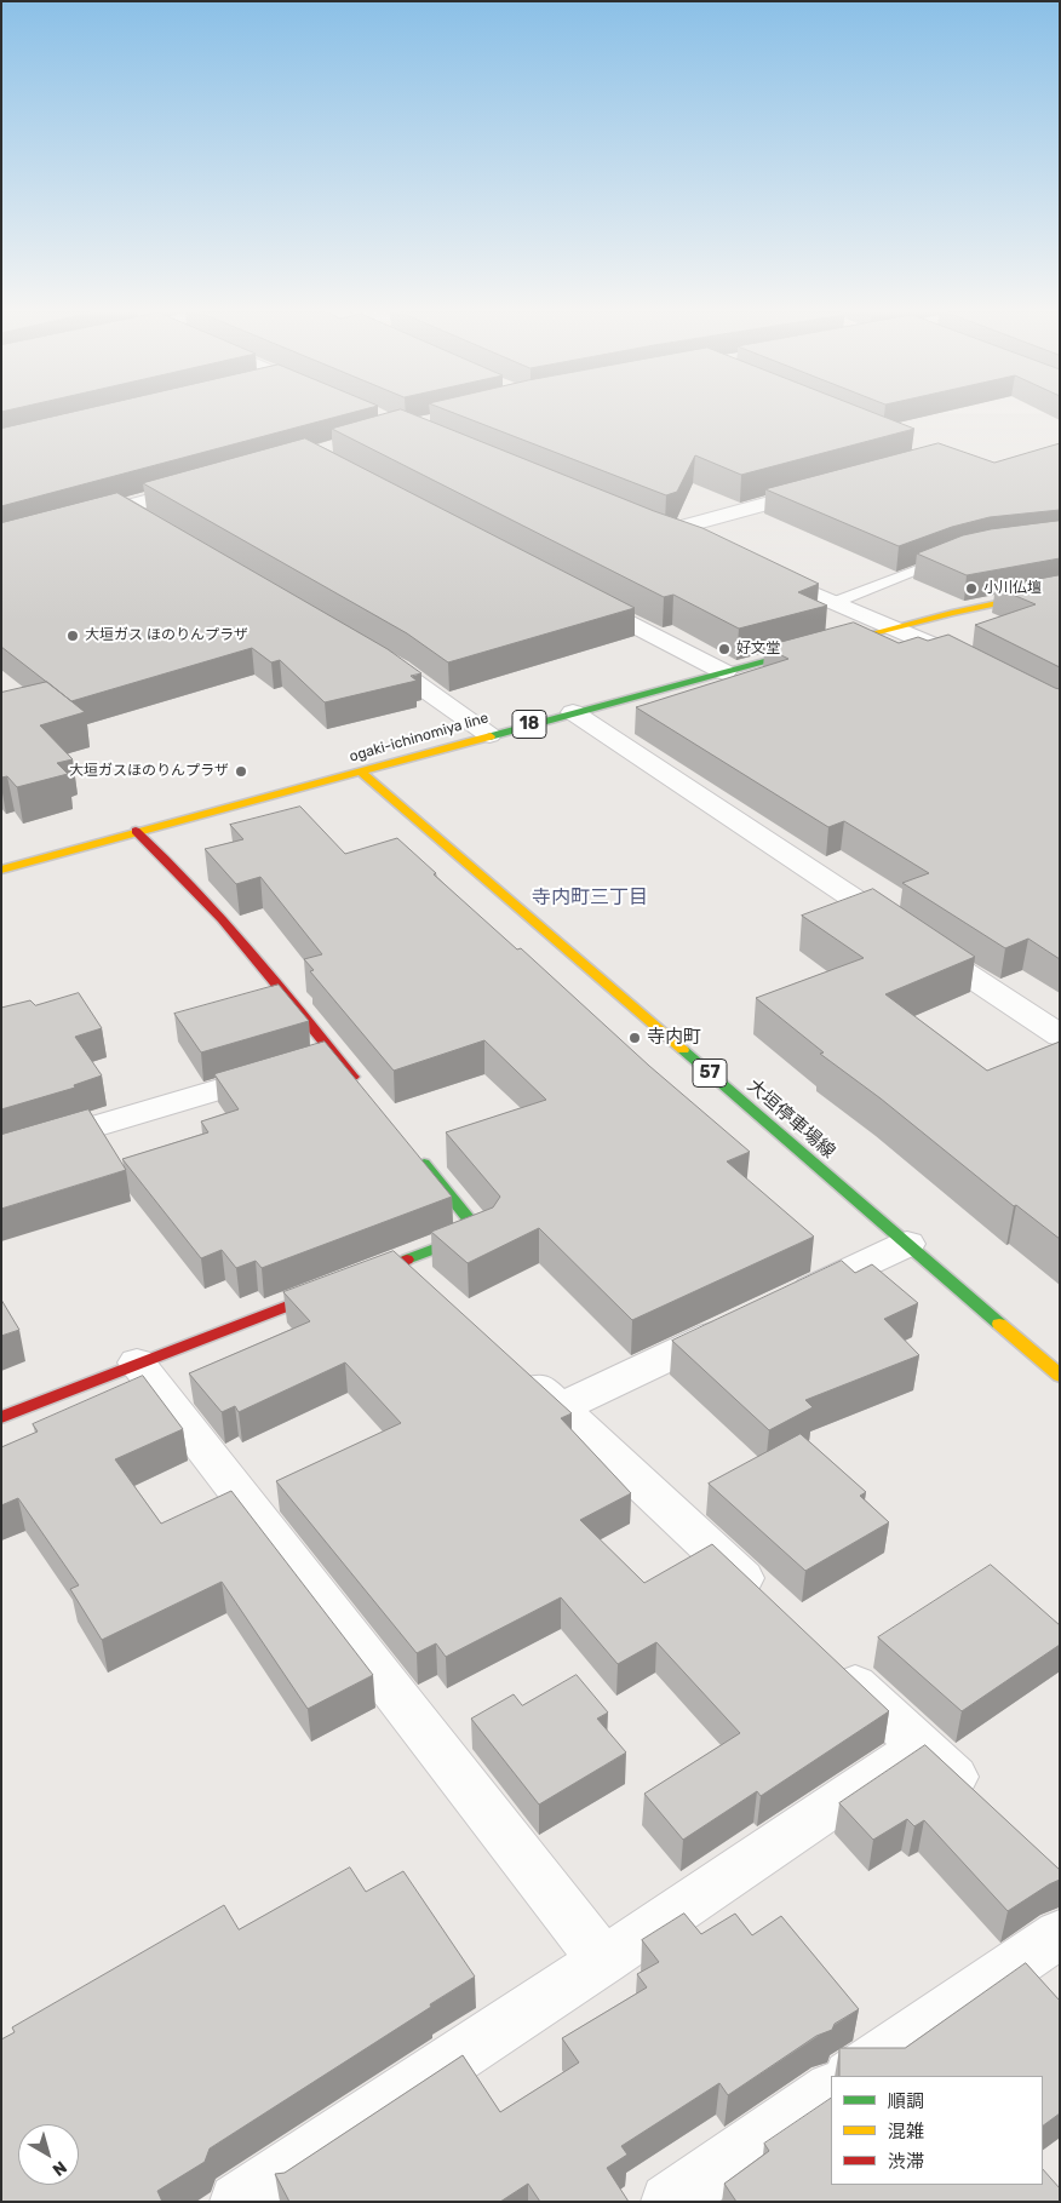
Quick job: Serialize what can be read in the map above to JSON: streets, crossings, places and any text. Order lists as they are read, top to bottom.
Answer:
{
  "streets": {
    "main road": [
      "18",
      "ogaki-ichinomiya line",
      "57",
      "大垣停車場線"
    ]
  },
  "crossings": [
    ["ogaki-ichinomiya line", "大垣停車場線"]
  ],
  "districts": ["寺内町三丁目"],
  "places": [
    "小川仏壇",
    "大垣ガス ほのりんプラザ",
    "好文堂",
    "大垣ガスほのりんプラザ",
    "寺内町"
  ],
  "legend": ["順調", "混雑", "渋滞"],
  "north": "bottom right"
}
